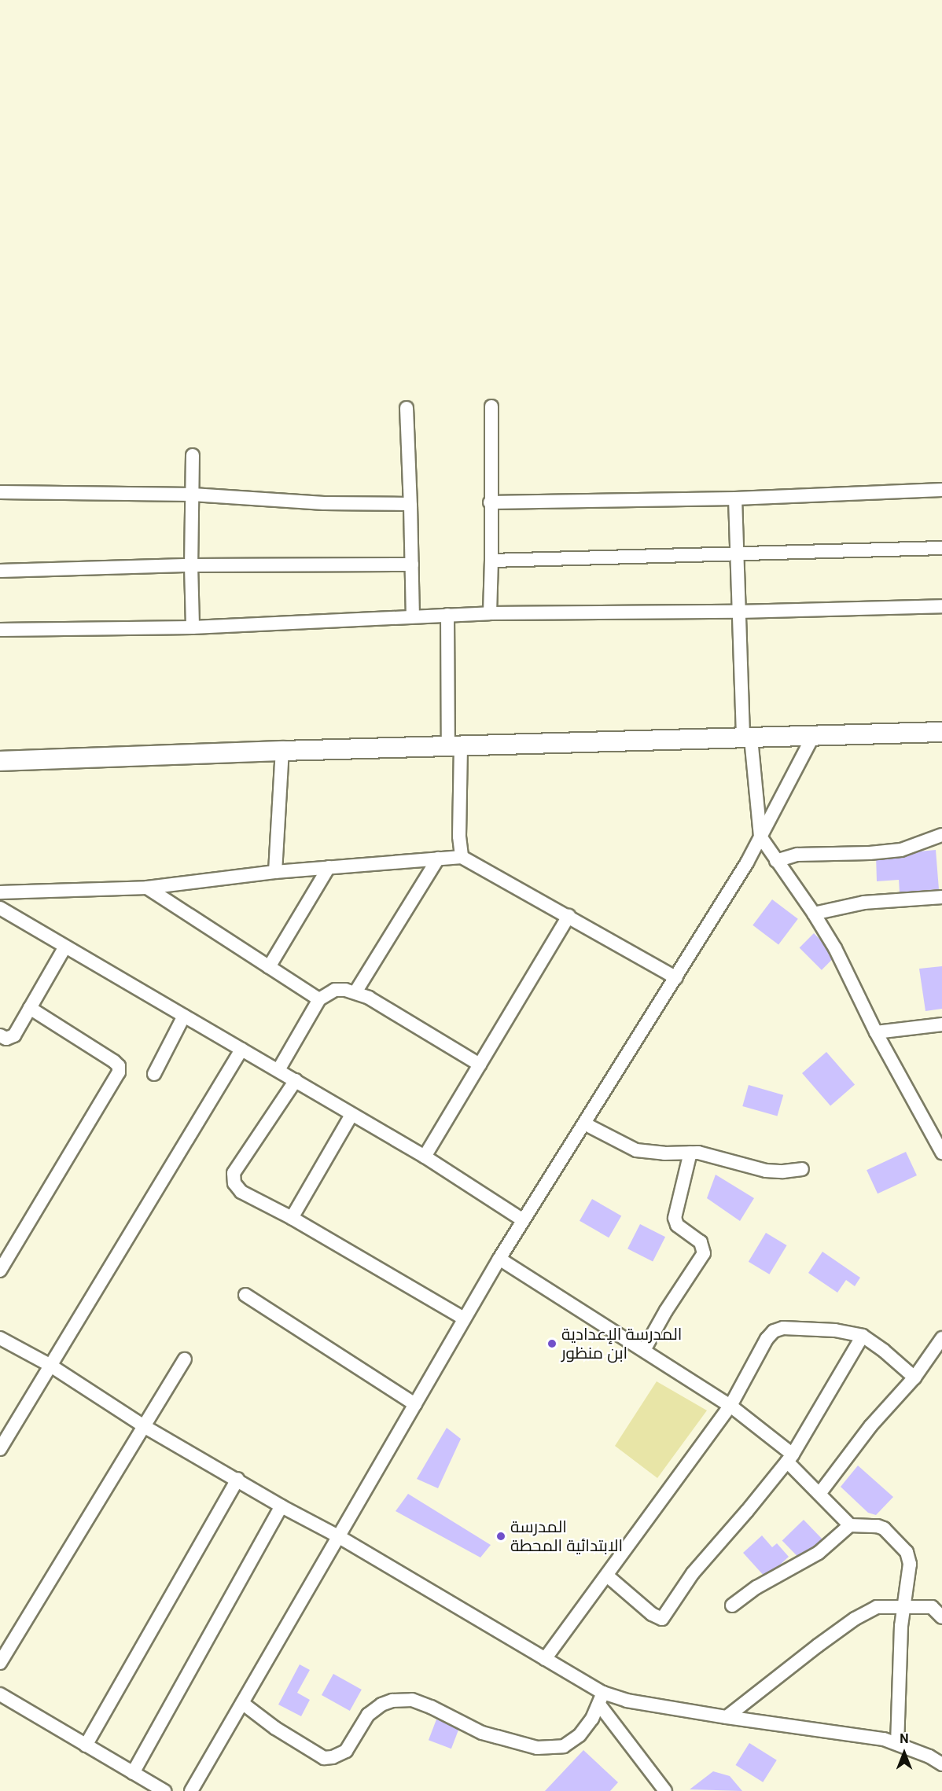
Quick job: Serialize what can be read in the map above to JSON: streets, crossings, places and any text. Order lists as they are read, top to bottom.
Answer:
{
  "places": ["المدرسة الإعدادية ابن منظور", "المدرسة الابتدائية المحطة"],
  "north": "top"
}
